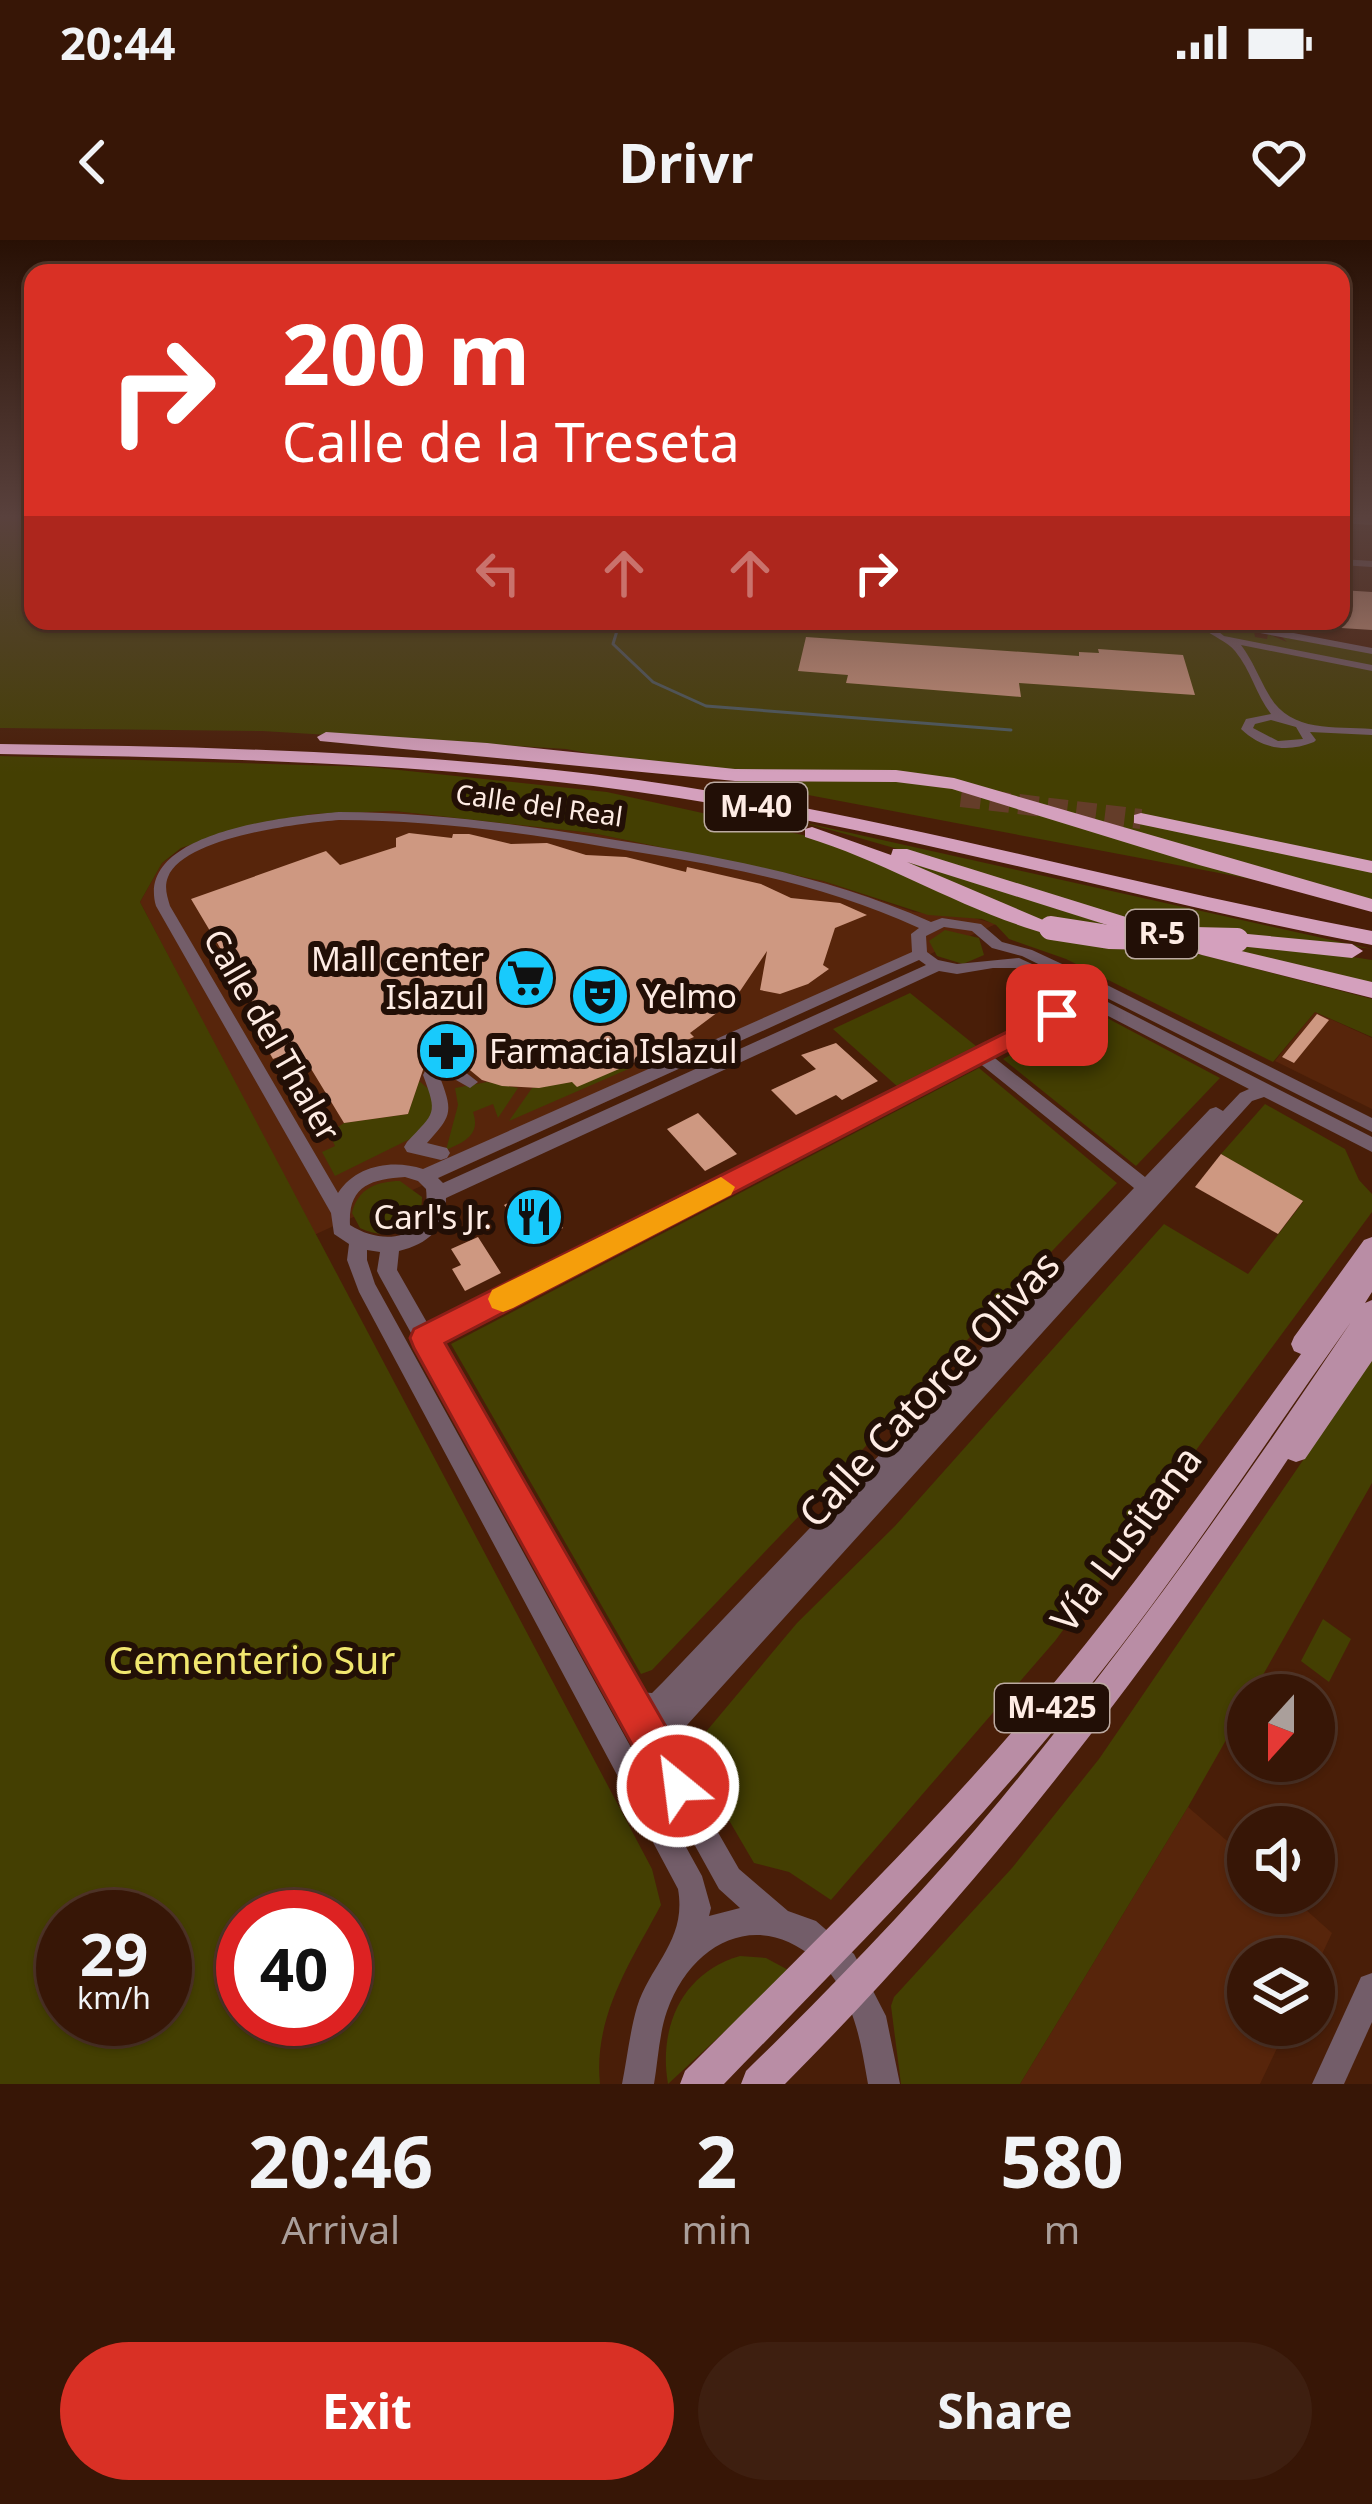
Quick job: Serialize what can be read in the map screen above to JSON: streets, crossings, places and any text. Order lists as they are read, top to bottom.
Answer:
{
  "streets": {
    "highway": ["M-40", "R-5"],
    "main road": ["Vía Lusitana", "M-425"],
    "street": ["Calle del Real", "Calle del Thaler", "Calle Catorce Olivas"]
  },
  "crossings": [
    ["Calle del Real", "Calle del Thaler"],
    ["Calle del Real", "Calle Catorce Olivas"],
    ["M-40", "R-5"],
    ["Vía Lusitana", "M-425"]
  ],
  "parks": ["Cementerio Sur"],
  "places": {
    "supermarket": ["Mall center Islazul"],
    "theatre": ["Yelmo"],
    "pharmacy": ["Farmacia Islazul"],
    "restaurant": ["Carl's Jr."]
  },
  "north": "bottom",
  "page": {
    "status": "20:44",
    "header": "Drivr",
    "turn": ["200 m", "Calle de la Treseta"],
    "speed": "29 km/h",
    "limit": "40",
    "eta": [
      "20:46",
      "Arrival",
      "2",
      "min",
      "580",
      "m"
    ],
    "buttons": ["Exit", "Share"]
  }
}
